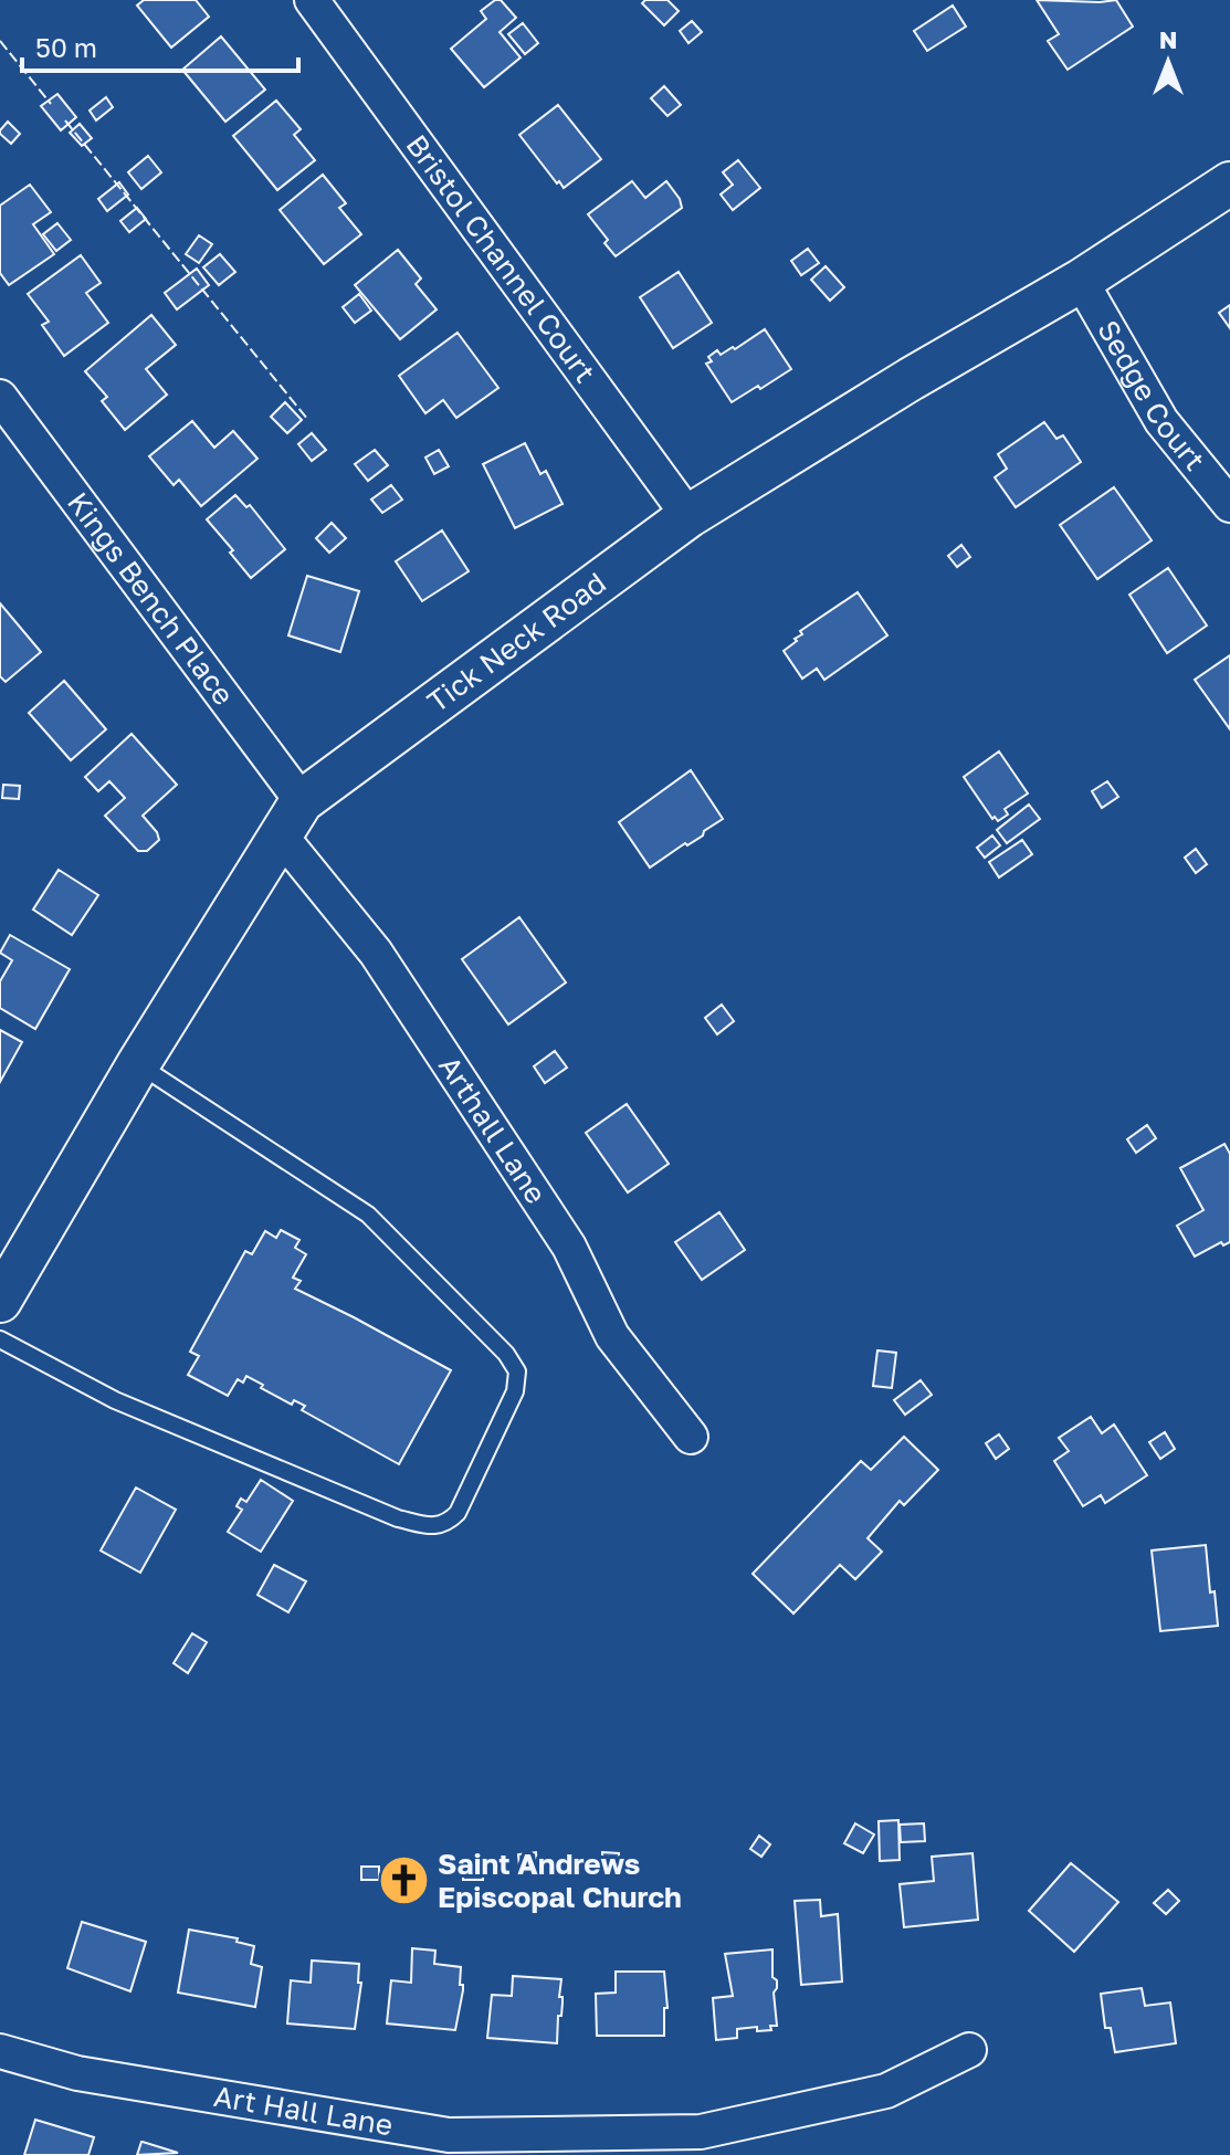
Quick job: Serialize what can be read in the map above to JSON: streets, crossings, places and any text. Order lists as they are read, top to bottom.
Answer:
{
  "streets": {
    "street": [
      "Bristol Channel Court",
      "Sedge Court",
      "Kings Bench Place",
      "Tick Neck Road",
      "Arthall Lane",
      "Art Hall Lane"
    ]
  },
  "crossings": [
    ["Bristol Channel Court", "Tick Neck Road"],
    ["Sedge Court", "Tick Neck Road"],
    ["Kings Bench Place", "Tick Neck Road"],
    ["Kings Bench Place", "Arthall Lane"],
    ["Tick Neck Road", "Arthall Lane"]
  ],
  "places": {
    "church": ["Saint Andrews Episcopal Church"]
  },
  "scale_bar": "50 m",
  "north": "top"
}
